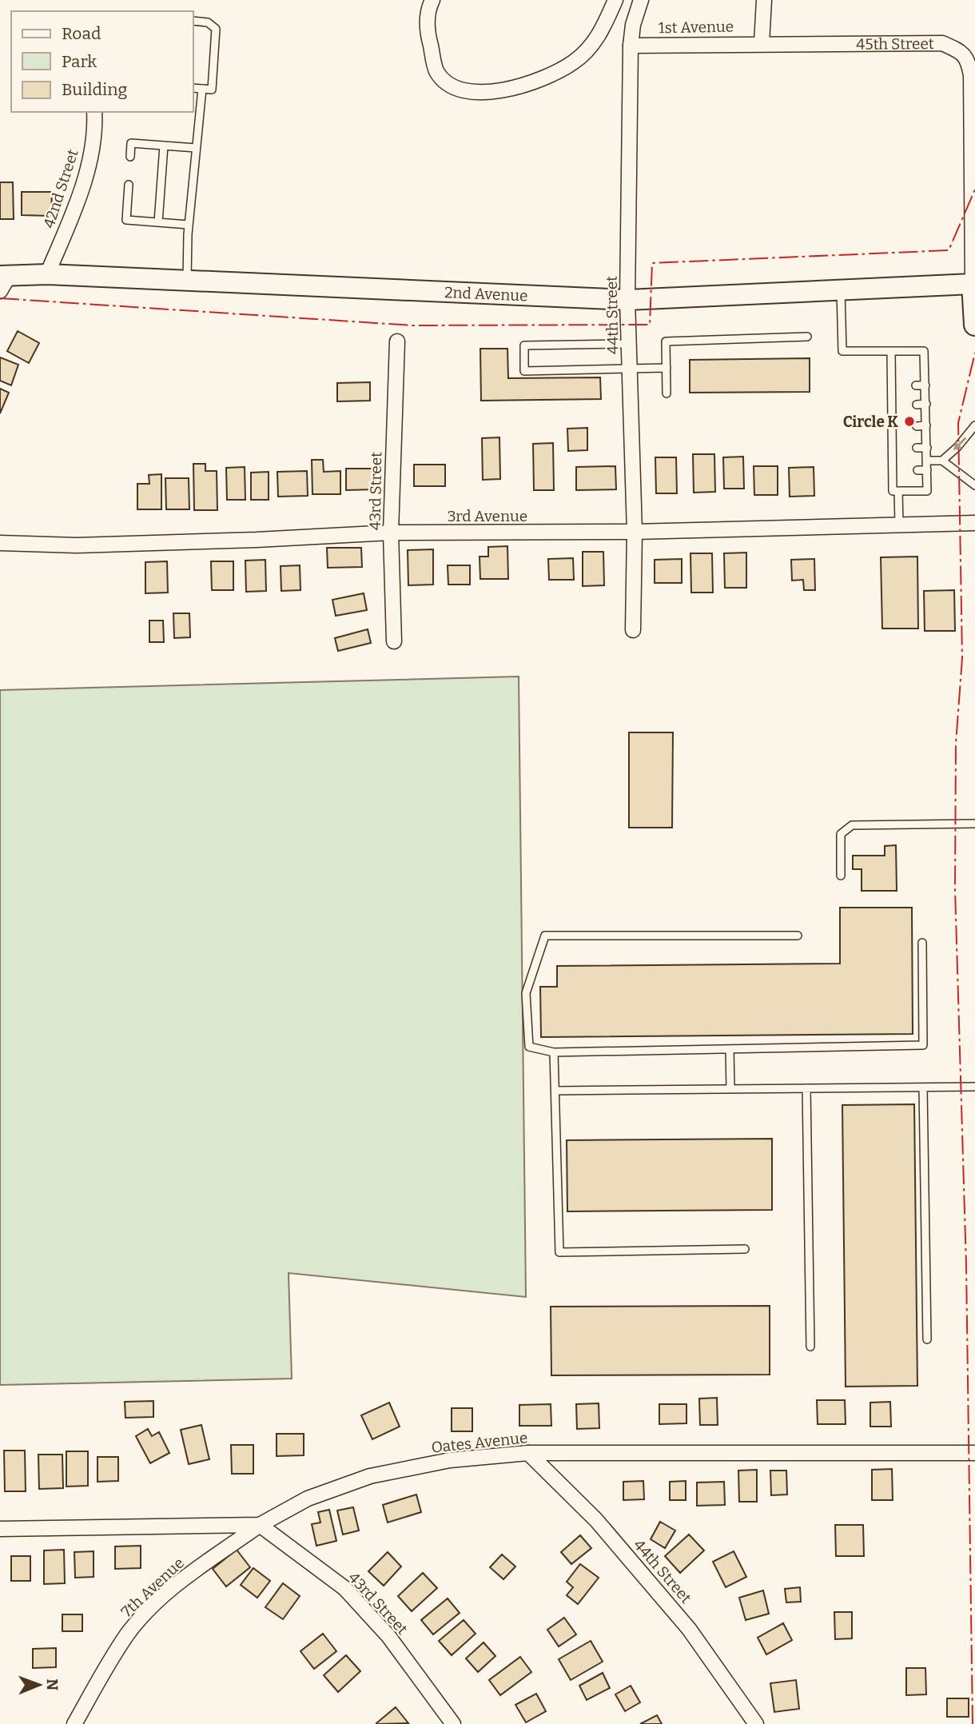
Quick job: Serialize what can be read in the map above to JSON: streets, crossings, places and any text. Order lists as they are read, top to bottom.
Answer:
{
  "streets": {
    "main road": ["45th Street", "2nd Avenue"],
    "street": [
      "1st Avenue",
      "42nd Street",
      "44th Street",
      "43rd Street",
      "3rd Avenue",
      "Oates Avenue",
      "7th Avenue"
    ]
  },
  "crossings": [
    ["1st Avenue", "45th Street"],
    ["1st Avenue", "44th Street"],
    ["45th Street", "2nd Avenue"],
    ["42nd Street", "2nd Avenue"],
    ["2nd Avenue", "44th Street"],
    ["44th Street", "3rd Avenue"],
    ["44th Street", "Oates Avenue"],
    ["43rd Street", "3rd Avenue"],
    ["43rd Street", "Oates Avenue"],
    ["43rd Street", "7th Avenue"],
    ["Oates Avenue", "7th Avenue"]
  ],
  "places": ["Circle K"],
  "legend": ["Road", "Park", "Building"],
  "north": "right"
}
